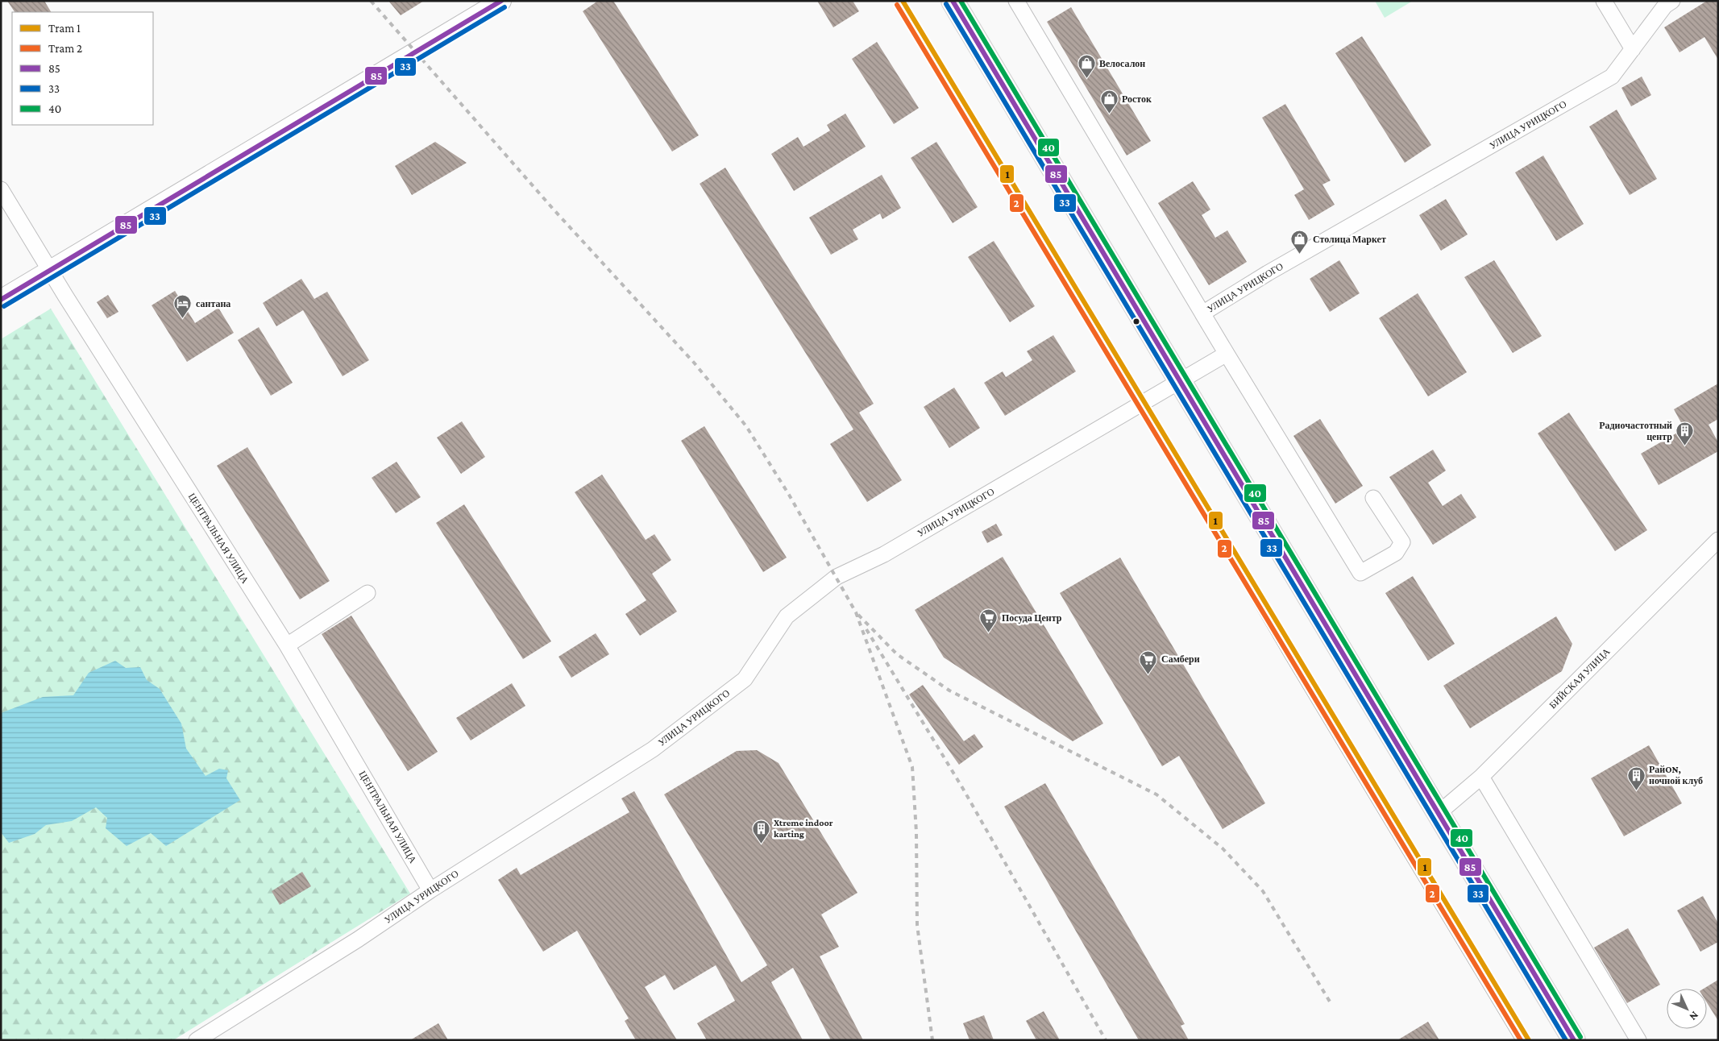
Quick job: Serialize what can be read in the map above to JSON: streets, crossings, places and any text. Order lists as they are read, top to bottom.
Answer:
{
  "streets": {
    "street": ["УЛИЦА УРИЦКОГО", "ЦЕНТРАЛЬНАЯ УЛИЦА", "БИЙСКАЯ УЛИЦА"]
  },
  "crossings": [
    ["УЛИЦА УРИЦКОГО", "ЦЕНТРАЛЬНАЯ УЛИЦА"]
  ],
  "places": {
    "shop": ["Велосалон", "Росток", "Столица Маркет"],
    "hotel": ["сантана"],
    "building": ["Радиочастотный центр", "РайON, ночной клуб", "Xtreme indoor karting"],
    "supermarket": ["Посуда Центр", "Самбери"]
  },
  "lines": [
    "tram line 1",
    "transit line 85",
    "transit line 40",
    "transit line 33",
    "tram line 2"
  ],
  "legend": [
    "Tram 1",
    "Tram 2",
    "85",
    "33",
    "40"
  ],
  "north": "bottom right"
}
